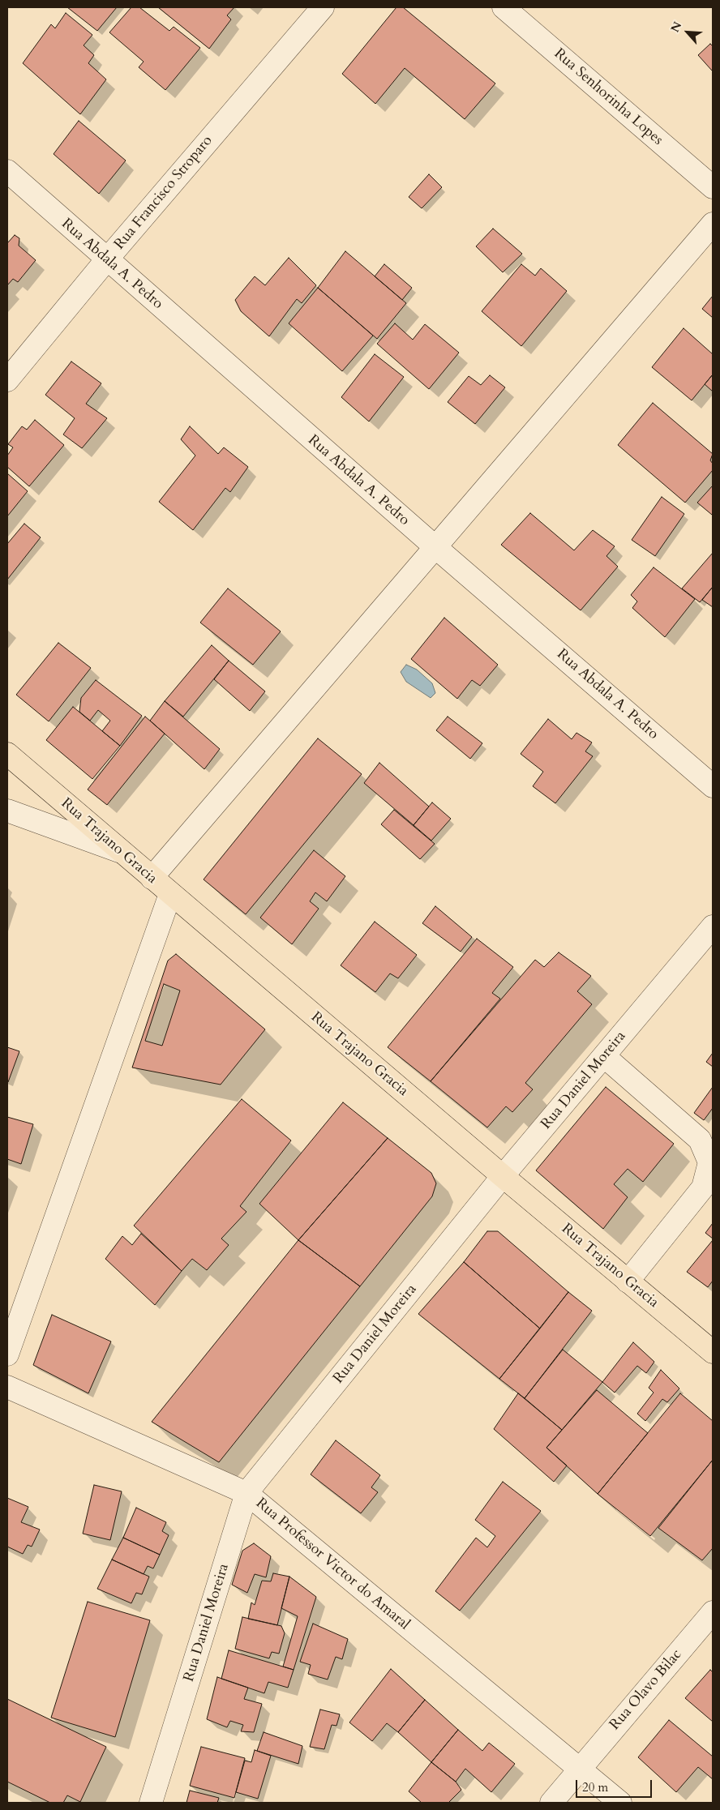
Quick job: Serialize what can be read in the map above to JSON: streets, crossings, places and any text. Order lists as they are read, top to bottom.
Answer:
{
  "streets": {
    "main road": ["Rua Trajano Gracia"],
    "street": [
      "Rua Senhorinha Lopes",
      "Rua Francisco Stroparo",
      "Rua Abdala A. Pedro",
      "Rua Daniel Moreira",
      "Rua Professor Victor do Amaral",
      "Rua Olavo Bilac"
    ]
  },
  "crossings": [
    ["Rua Francisco Stroparo", "Rua Abdala A. Pedro"],
    ["Rua Trajano Gracia", "Rua Daniel Moreira"],
    ["Rua Daniel Moreira", "Rua Professor Victor do Amaral"],
    ["Rua Professor Victor do Amaral", "Rua Olavo Bilac"]
  ],
  "scale_bar": "20 m",
  "north": "top left"
}
